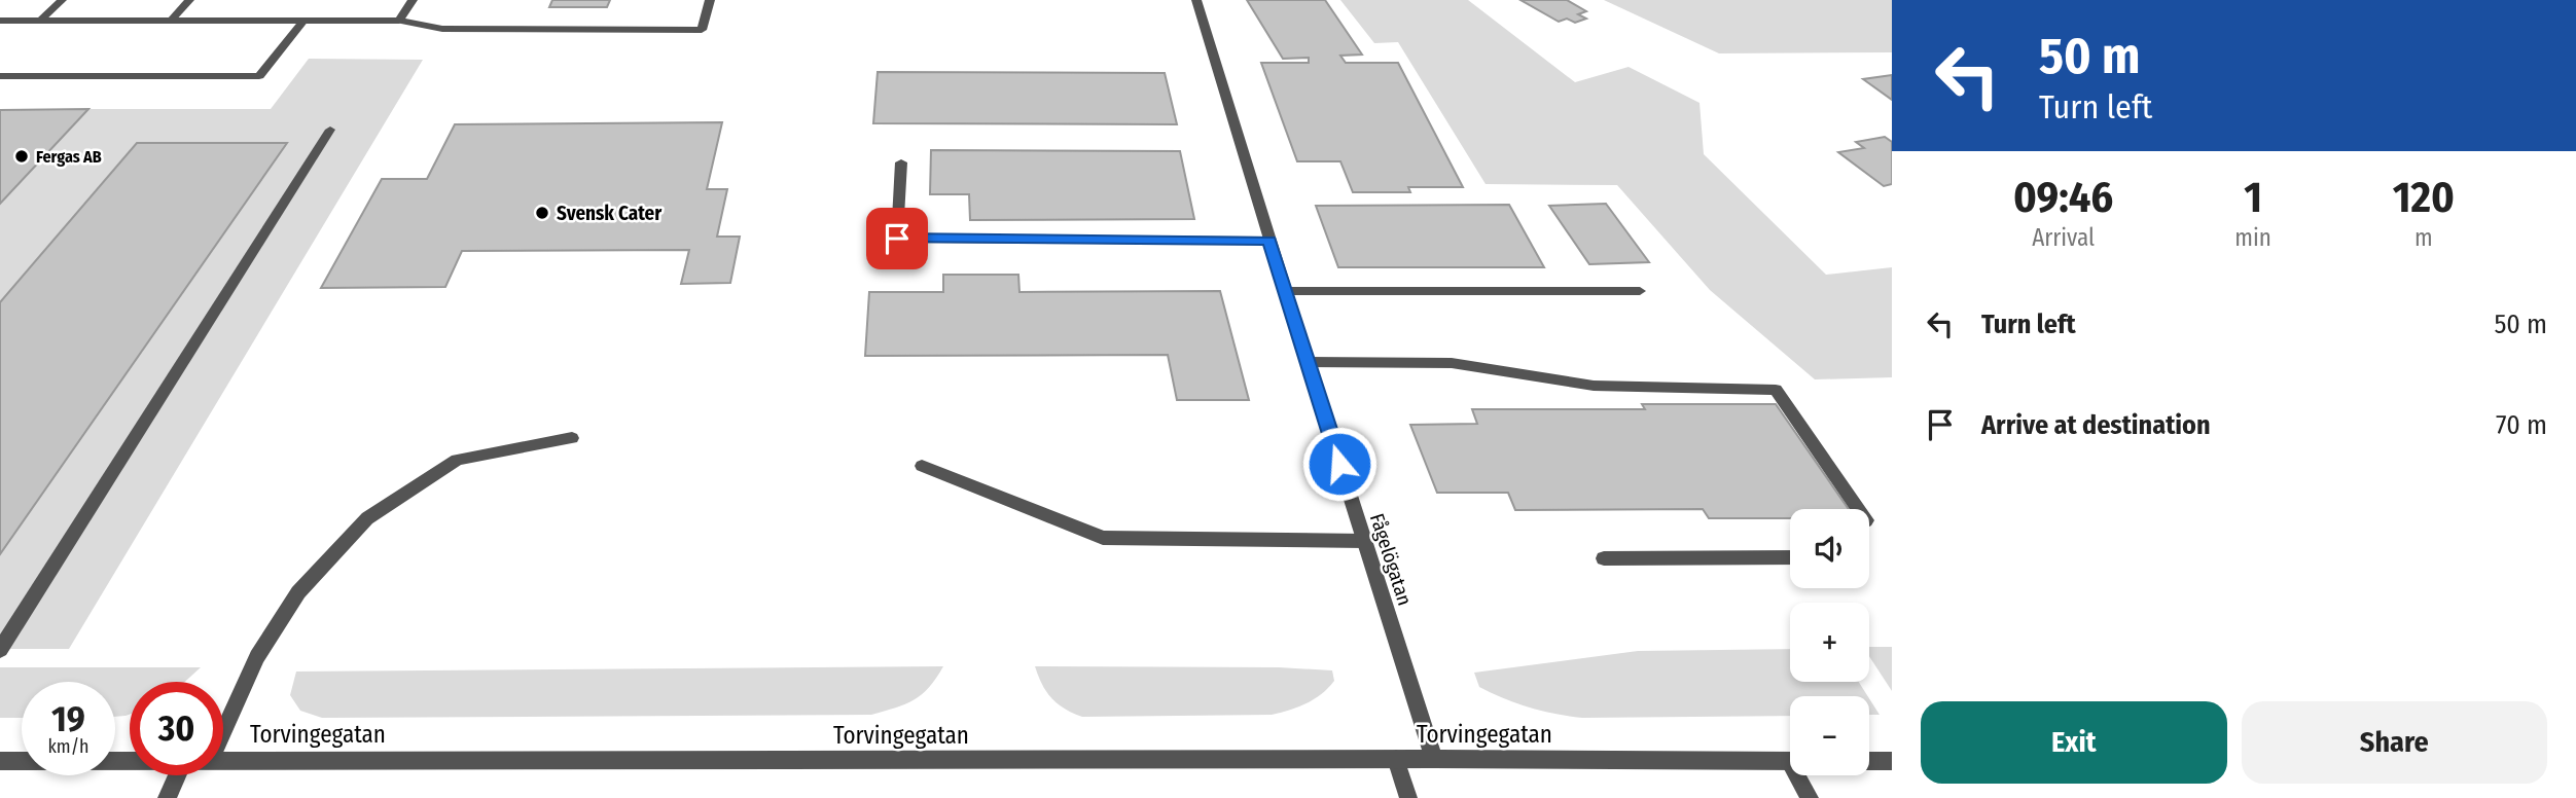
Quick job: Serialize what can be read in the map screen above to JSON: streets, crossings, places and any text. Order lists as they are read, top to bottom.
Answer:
{
  "streets": {
    "street": ["Fågelögatan", "Torvingegatan"]
  },
  "crossings": [
    ["Fågelögatan", "Torvingegatan"]
  ],
  "places": ["Fergas AB", "Svensk Cater"],
  "page": {
    "turn": ["50 m", "Turn left"],
    "eta": [
      "09:46",
      "Arrival",
      "1",
      "min",
      "120",
      "m"
    ],
    "list": [
      {
        "name": "Turn left",
        "value": "50 m"
      },
      {
        "name": "Arrive at destination",
        "value": "70 m"
      }
    ],
    "map_buttons": ["+", "−"],
    "speed": "19 km/h",
    "limit": "30",
    "buttons": ["Exit", "Share"]
  }
}
